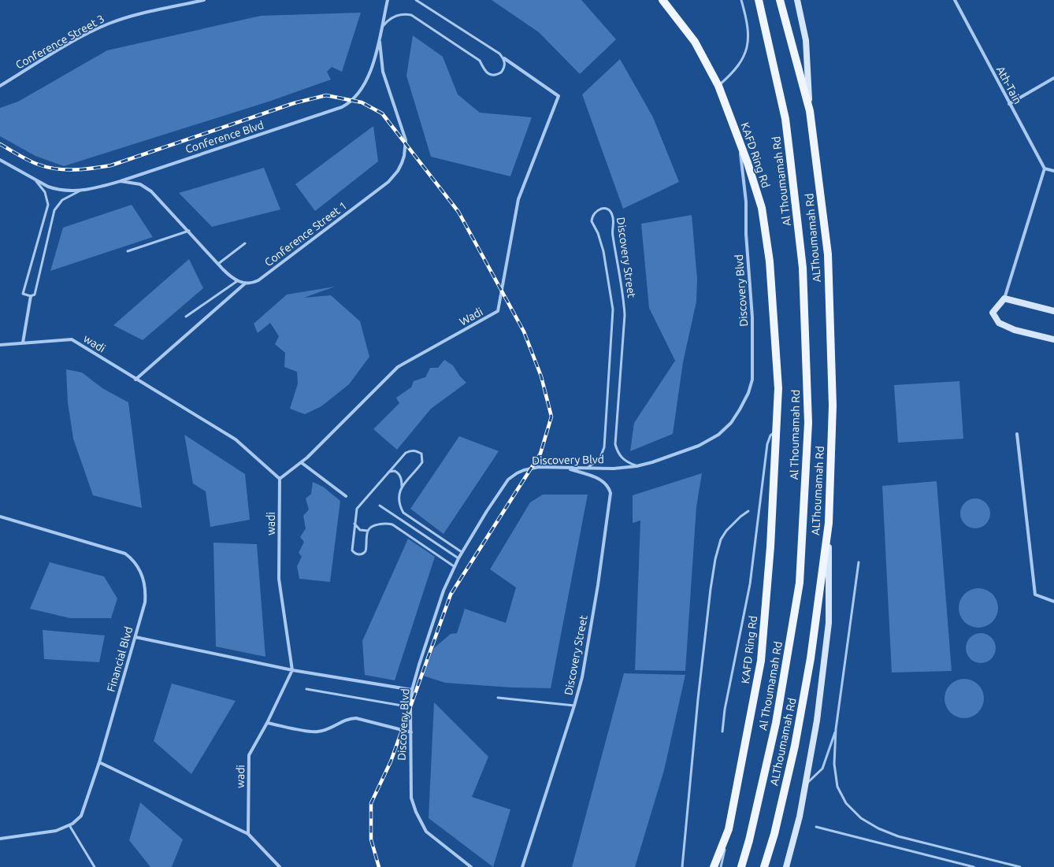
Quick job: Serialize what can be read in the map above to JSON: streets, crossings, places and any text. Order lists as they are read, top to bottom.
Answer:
{
  "streets": {
    "main road": ["KAFD Ring Rd", "Al Thoumamah Rd", "ALThoumamah Rd"],
    "street": [
      "Conference Street 3",
      "Ath-Tain",
      "Conference Blvd",
      "Conference Street 1",
      "Discovery Street",
      "Discovery Blvd",
      "Wadi",
      "wadi",
      "Financial Blvd"
    ]
  },
  "crossings": [
    ["Conference Blvd", "Conference Street 1"],
    ["KAFD Ring Rd", "Discovery Blvd"],
    ["Discovery Street", "Discovery Blvd"],
    ["Wadi", "wadi"]
  ]
}
